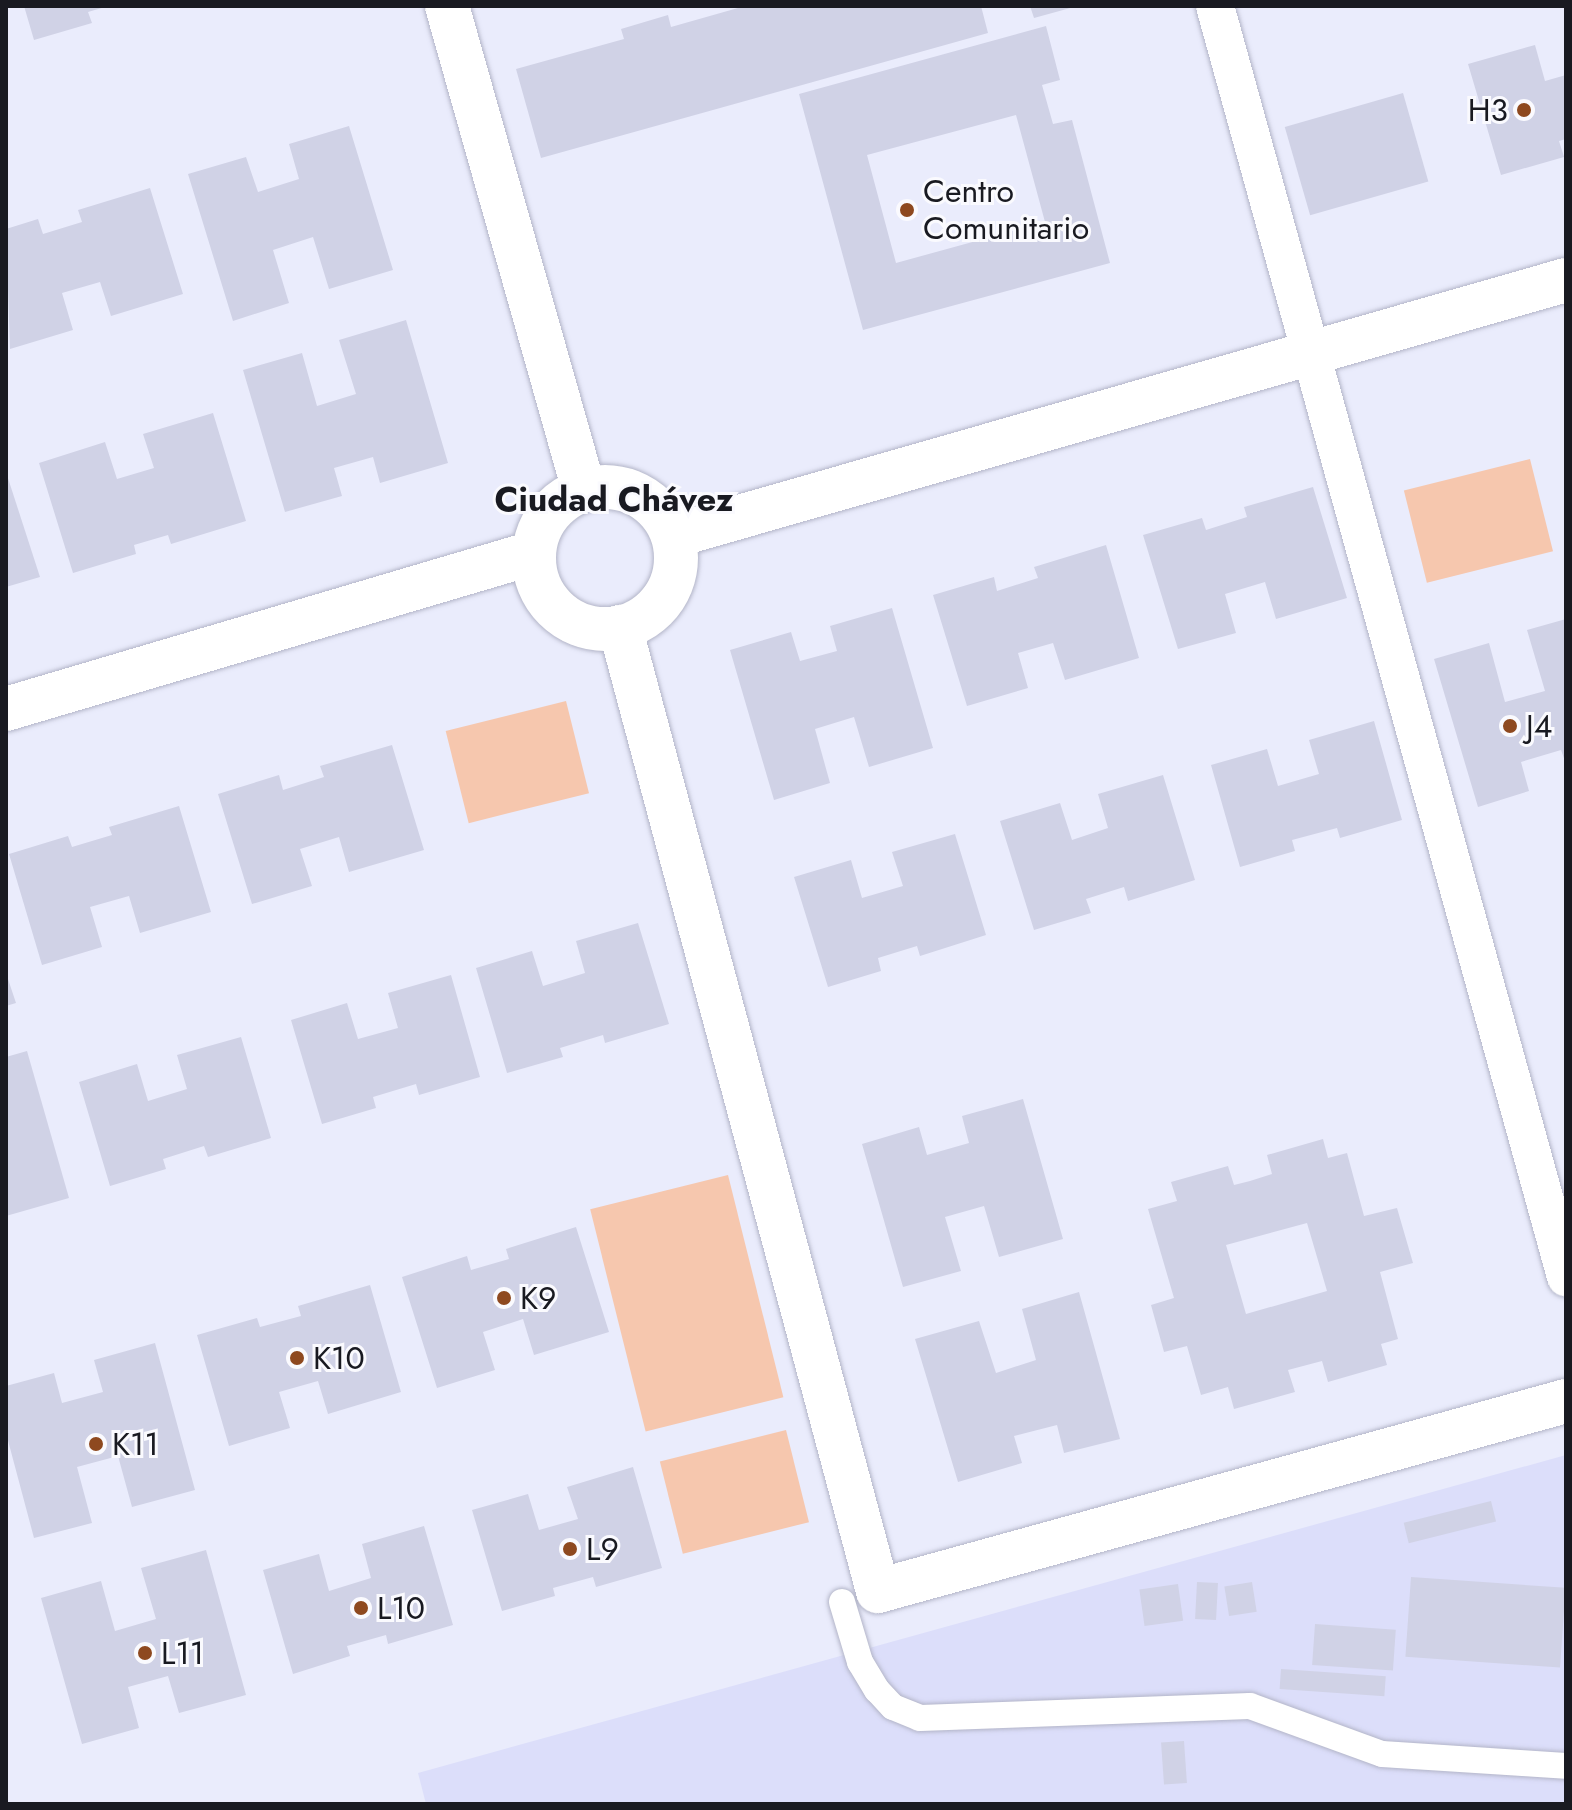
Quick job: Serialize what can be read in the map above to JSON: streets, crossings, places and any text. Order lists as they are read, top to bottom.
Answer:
{
  "districts": ["Ciudad Chávez"],
  "places": [
    "H3",
    "Centro Comunitario",
    "J4",
    "K9",
    "K10",
    "K11",
    "L9",
    "L10",
    "L11"
  ]
}
